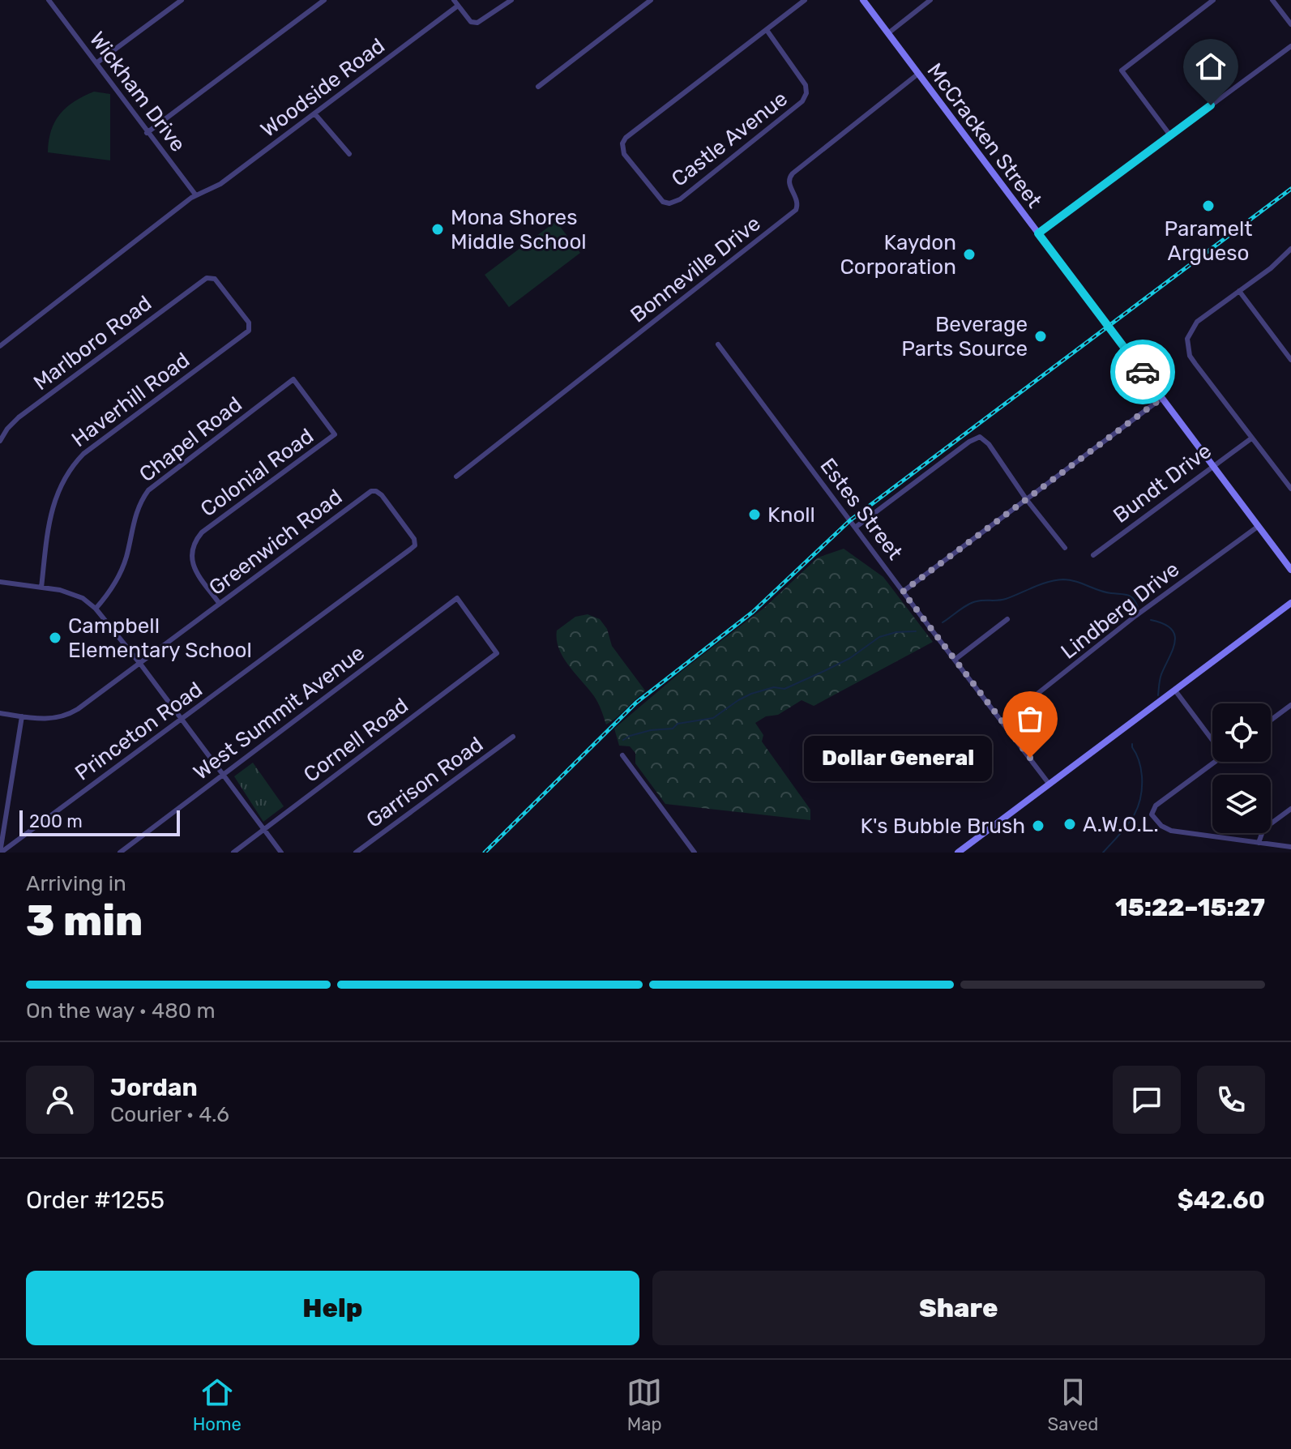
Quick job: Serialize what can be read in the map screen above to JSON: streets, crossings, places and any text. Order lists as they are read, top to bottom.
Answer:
{
  "streets": {
    "street": [
      "Woodside Road",
      "Wickham Drive",
      "McCracken Street",
      "Castle Avenue",
      "Bonneville Drive",
      "Marlboro Road",
      "Haverhill Road",
      "Chapel Road",
      "Colonial Road",
      "Bundt Drive",
      "Estes Street",
      "Greenwich Road",
      "Lindberg Drive",
      "West Summit Avenue",
      "Princeton Road",
      "Cornell Road",
      "Garrison Road"
    ]
  },
  "crossings": [
    ["Woodside Road", "Wickham Drive"],
    ["McCracken Street", "Bonneville Drive"],
    ["McCracken Street", "Bundt Drive"],
    ["McCracken Street", "Lindberg Drive"],
    ["Marlboro Road", "Haverhill Road"],
    ["Chapel Road", "Colonial Road"],
    ["Colonial Road", "Greenwich Road"],
    ["Estes Street", "Lindberg Drive"],
    ["Greenwich Road", "Princeton Road"],
    ["West Summit Avenue", "Cornell Road"]
  ],
  "places": [
    "Paramelt Argueso",
    "Mona Shores Middle School",
    "Kaydon Corporation",
    "Beverage Parts Source",
    "Knoll",
    "Campbell Elementary School",
    "Dollar General",
    "A.W.O.L.",
    "K's Bubble Brush"
  ],
  "scale_bar": "200 m",
  "page": {
    "bubble": "Dollar General",
    "scale": "200 m",
    "heading": ["3 min", "Arriving in", "15:22–15:27"],
    "panel": [
      "Jordan",
      "Courier · 4.6",
      "Order #1255",
      "$42.60"
    ],
    "bar": "On the way · 480 m",
    "buttons": ["Help", "Share"],
    "tabs": ["Home", "Map", "Saved"]
  }
}
